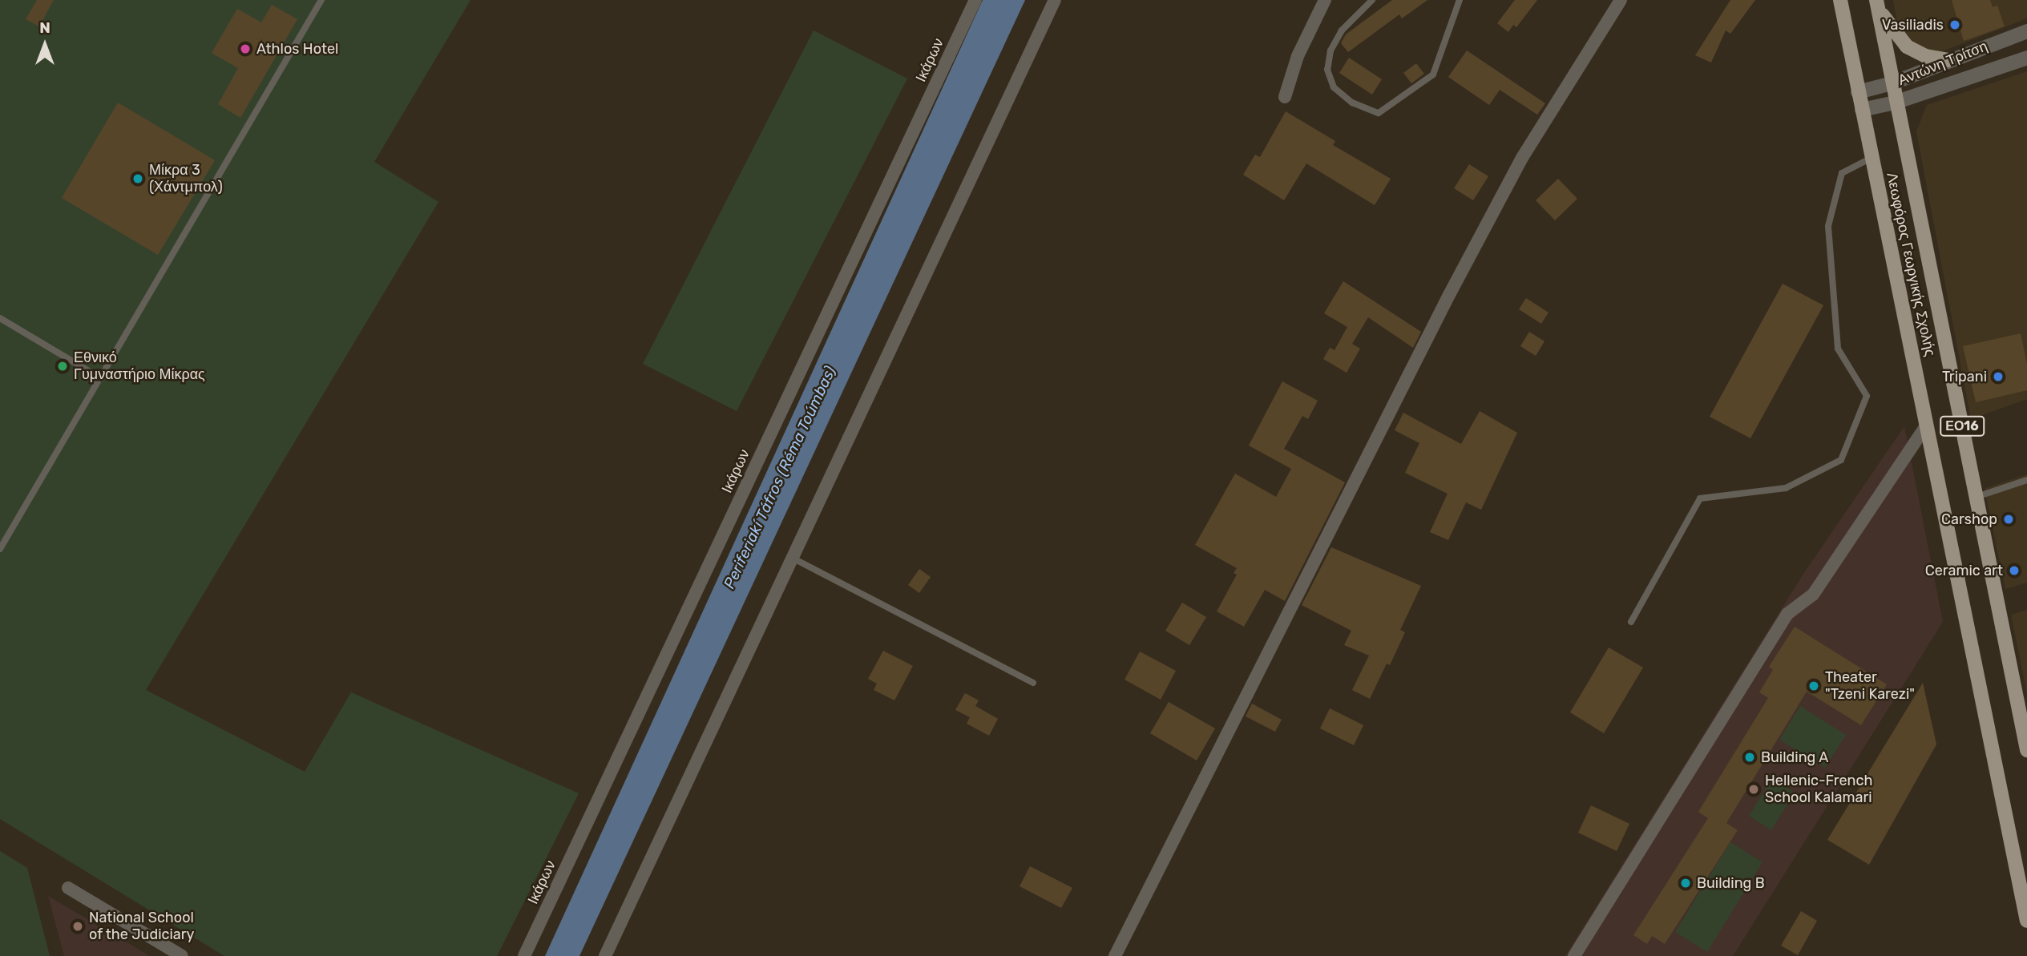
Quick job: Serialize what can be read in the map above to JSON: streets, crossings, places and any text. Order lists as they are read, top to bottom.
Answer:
{
  "streets": {
    "main road": ["Λεωφόρος Γεωργικής Σχολής", "ΕΟ16"],
    "street": ["Ικάρων", "Αντώνη Τρίτση"]
  },
  "crossings": [
    ["Αντώνη Τρίτση", "Λεωφόρος Γεωργικής Σχολής"],
    ["Αντώνη Τρίτση", "ΕΟ16"],
    ["Λεωφόρος Γεωργικής Σχολής", "ΕΟ16"]
  ],
  "water": ["Periferiakí Táfros (Réma Toúmbas)"],
  "places": [
    "Vasiliadis",
    "Athlos Hotel",
    "Μίκρα 3 (Χάντμπολ)",
    "Εθνικό Γυμναστήριο Μίκρας",
    "Tripani",
    "Carshop",
    "Ceramic art",
    "Theater \"Tzeni Karezi\"",
    "Building A",
    "Hellenic-French School Kalamari",
    "Building B",
    "National School of the Judiciary"
  ],
  "north": "top"
}
